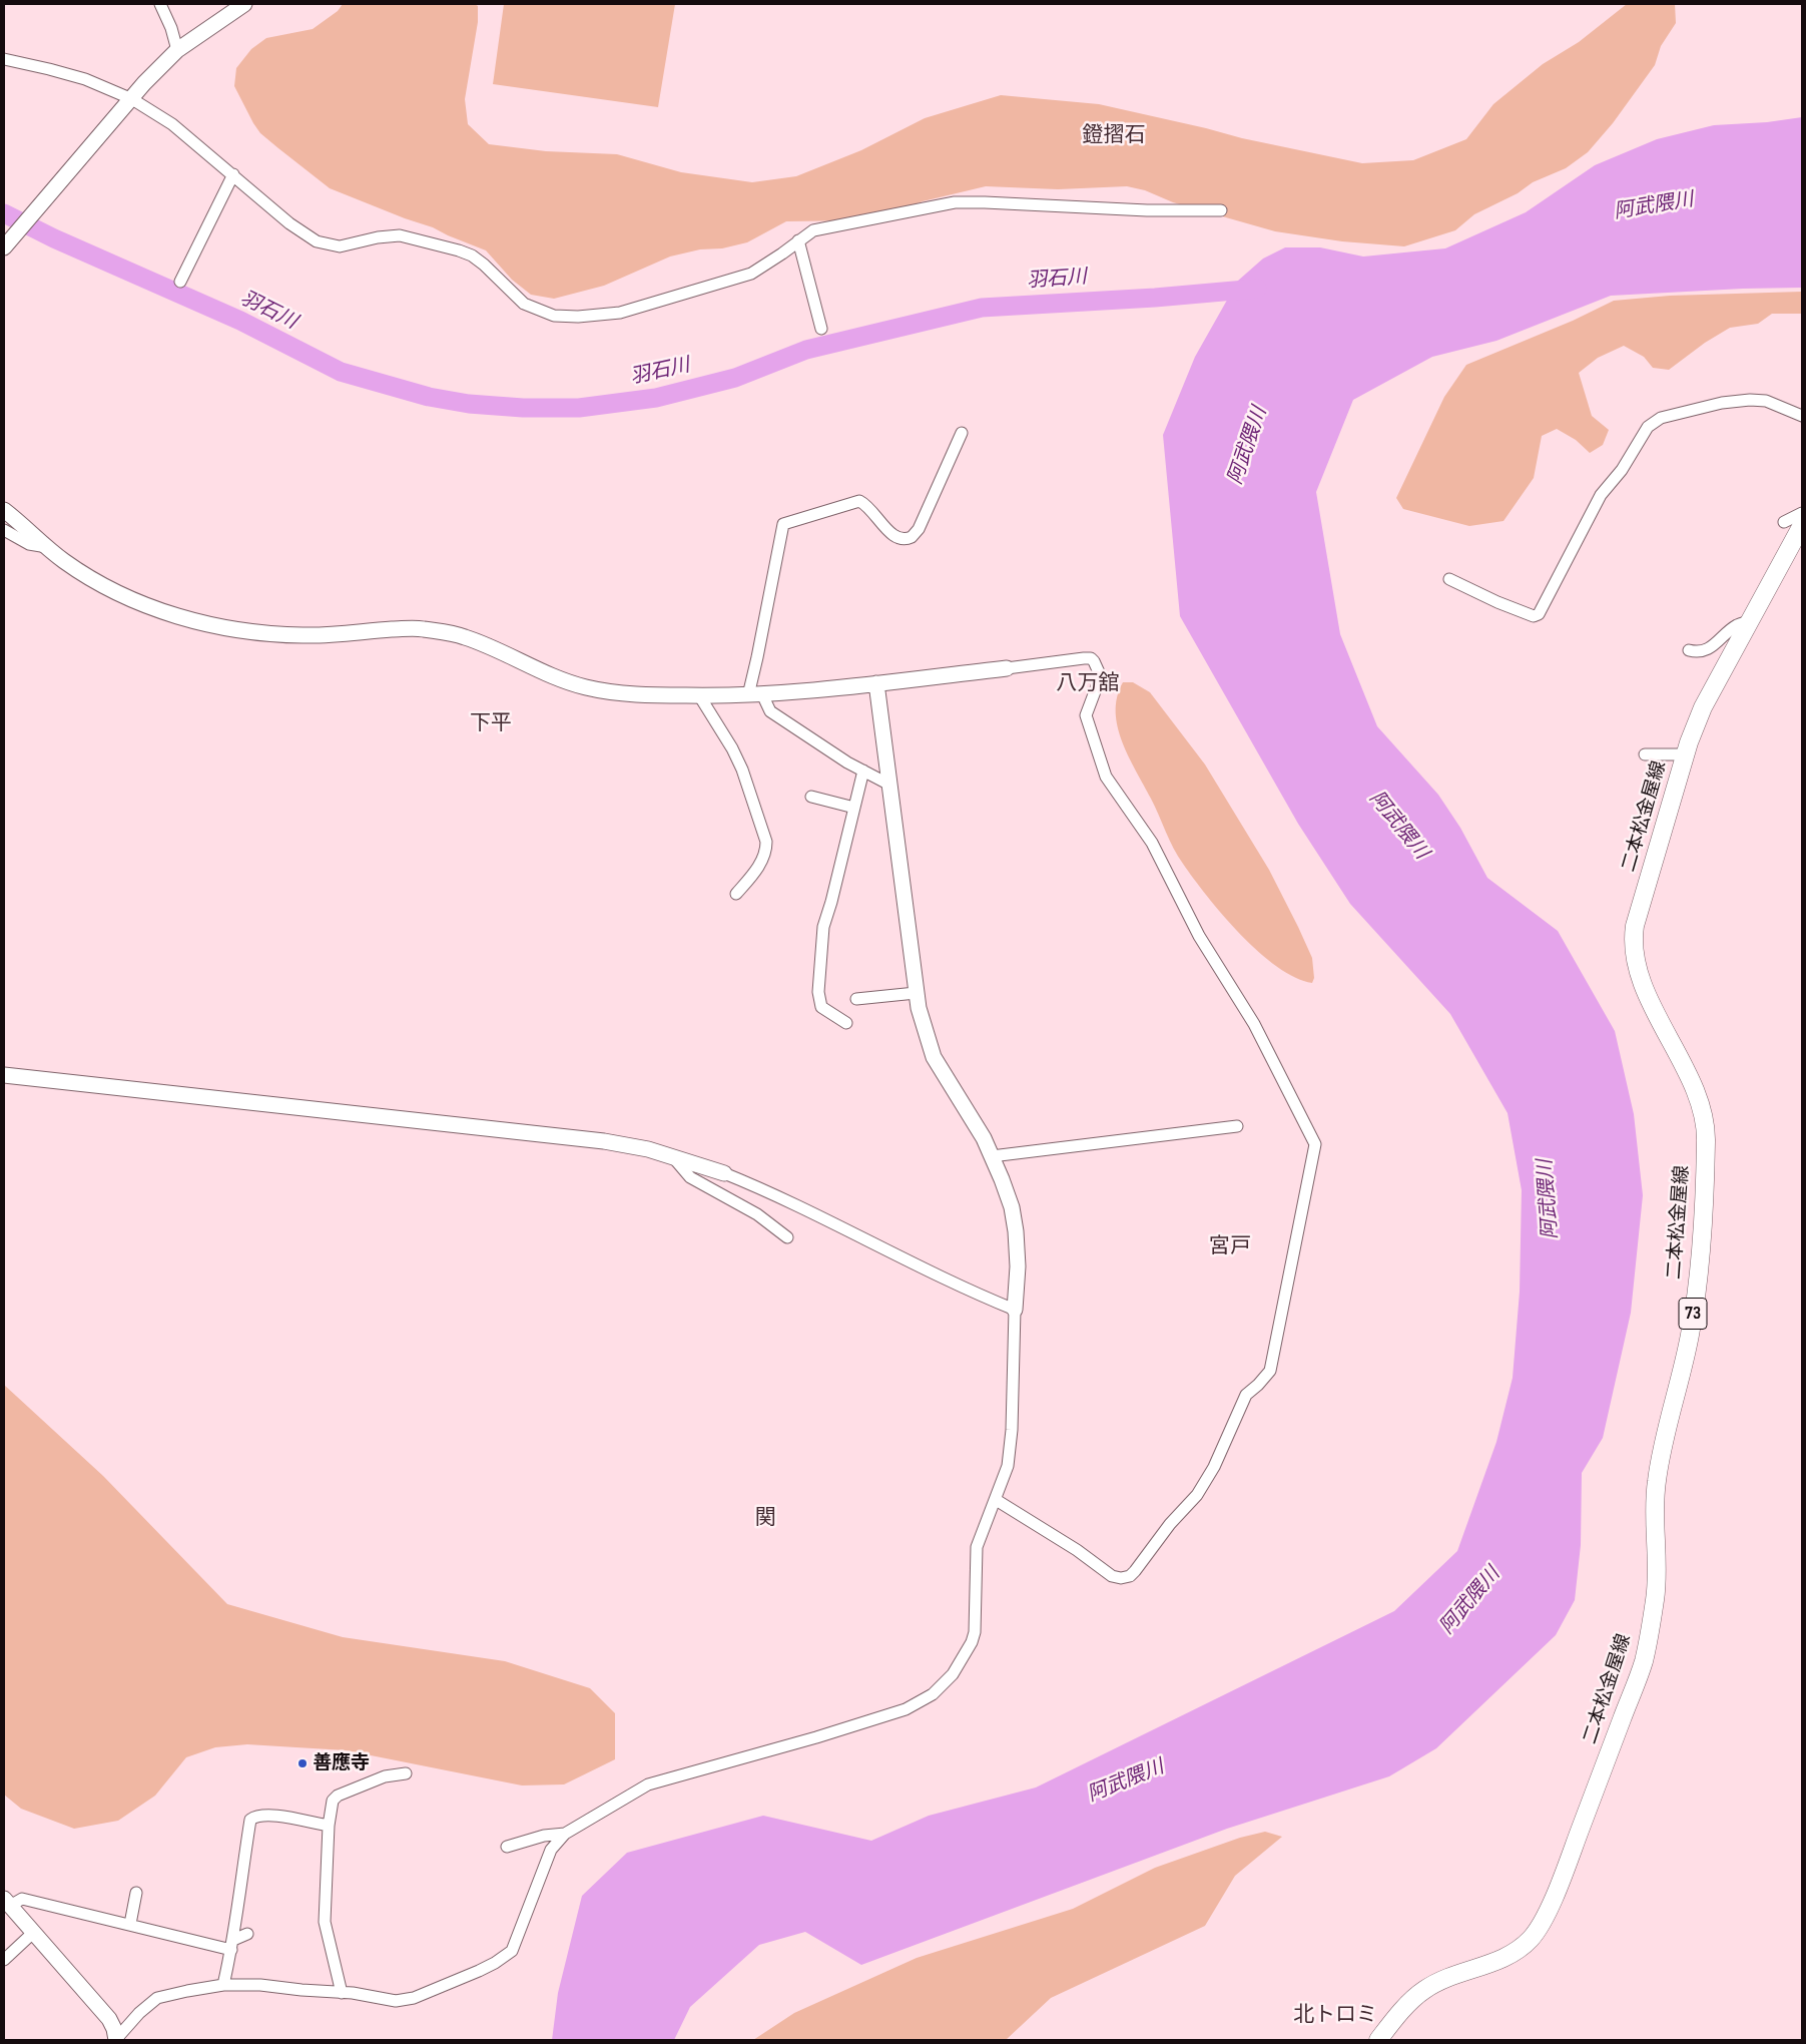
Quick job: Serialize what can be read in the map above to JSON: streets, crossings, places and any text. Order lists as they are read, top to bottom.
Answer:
{
  "streets": {
    "main road": ["二本松金屋線", "73"]
  },
  "districts": [
    "鐙摺石",
    "八万舘",
    "下平",
    "宮戸",
    "関",
    "北トロミ"
  ],
  "water": ["阿武隈川", "羽石川"],
  "places": ["善應寺"]
}
